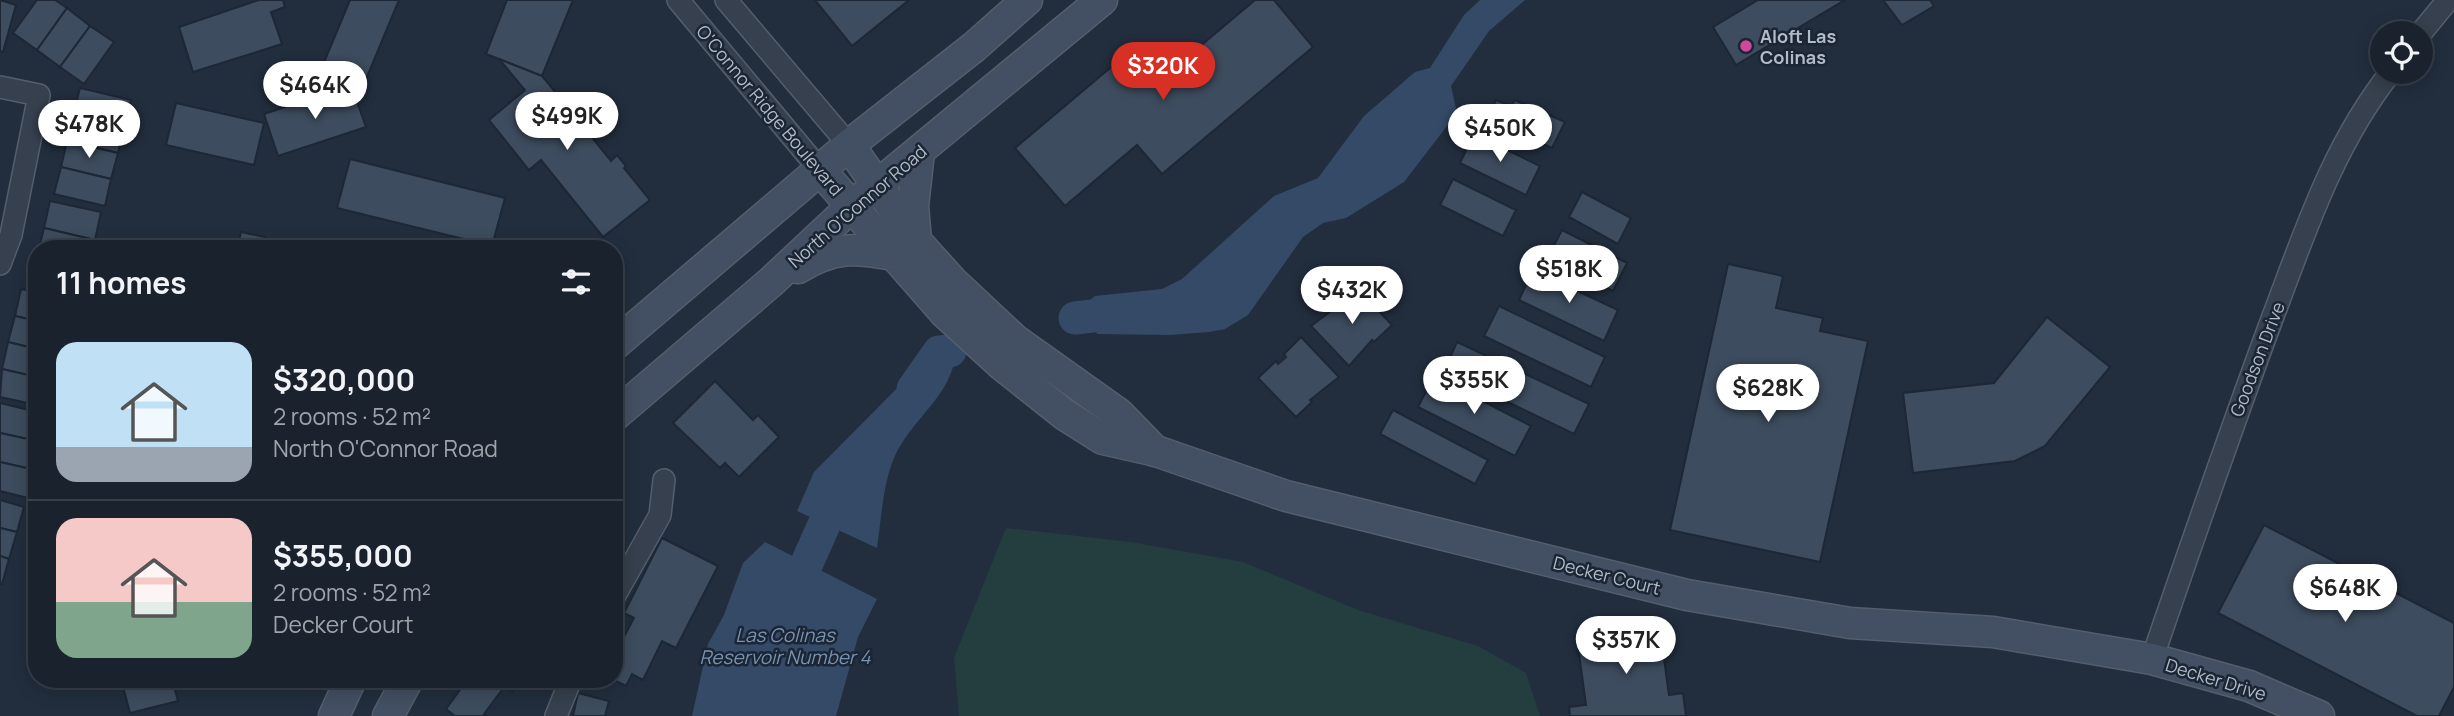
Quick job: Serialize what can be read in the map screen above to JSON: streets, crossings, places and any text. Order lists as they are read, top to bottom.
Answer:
{
  "streets": {
    "street": [
      "O'Connor Ridge Boulevard",
      "North O'Connor Road",
      "Goodson Drive",
      "Decker Court",
      "Decker Drive"
    ]
  },
  "crossings": [
    ["O'Connor Ridge Boulevard", "North O'Connor Road"],
    ["O'Connor Ridge Boulevard", "Decker Court"],
    ["Goodson Drive", "Decker Court"],
    ["Goodson Drive", "Decker Drive"],
    ["Decker Court", "Decker Drive"]
  ],
  "water": ["Las Colinas Reservoir Number 4"],
  "places": ["Aloft Las Colinas"],
  "page": {
    "price": [
      "$320K",
      "$464K",
      "$499K",
      "$478K",
      "$450K",
      "$518K",
      "$432K",
      "$355K",
      "$628K",
      "$648K",
      "$357K"
    ],
    "heading": "11 homes",
    "list": [
      {
        "name": "$320,000",
        "note": "2 rooms · 52 m² · North O'Connor Road"
      },
      {
        "name": "$355,000",
        "note": "2 rooms · 52 m² · Decker Court"
      }
    ]
  }
}
